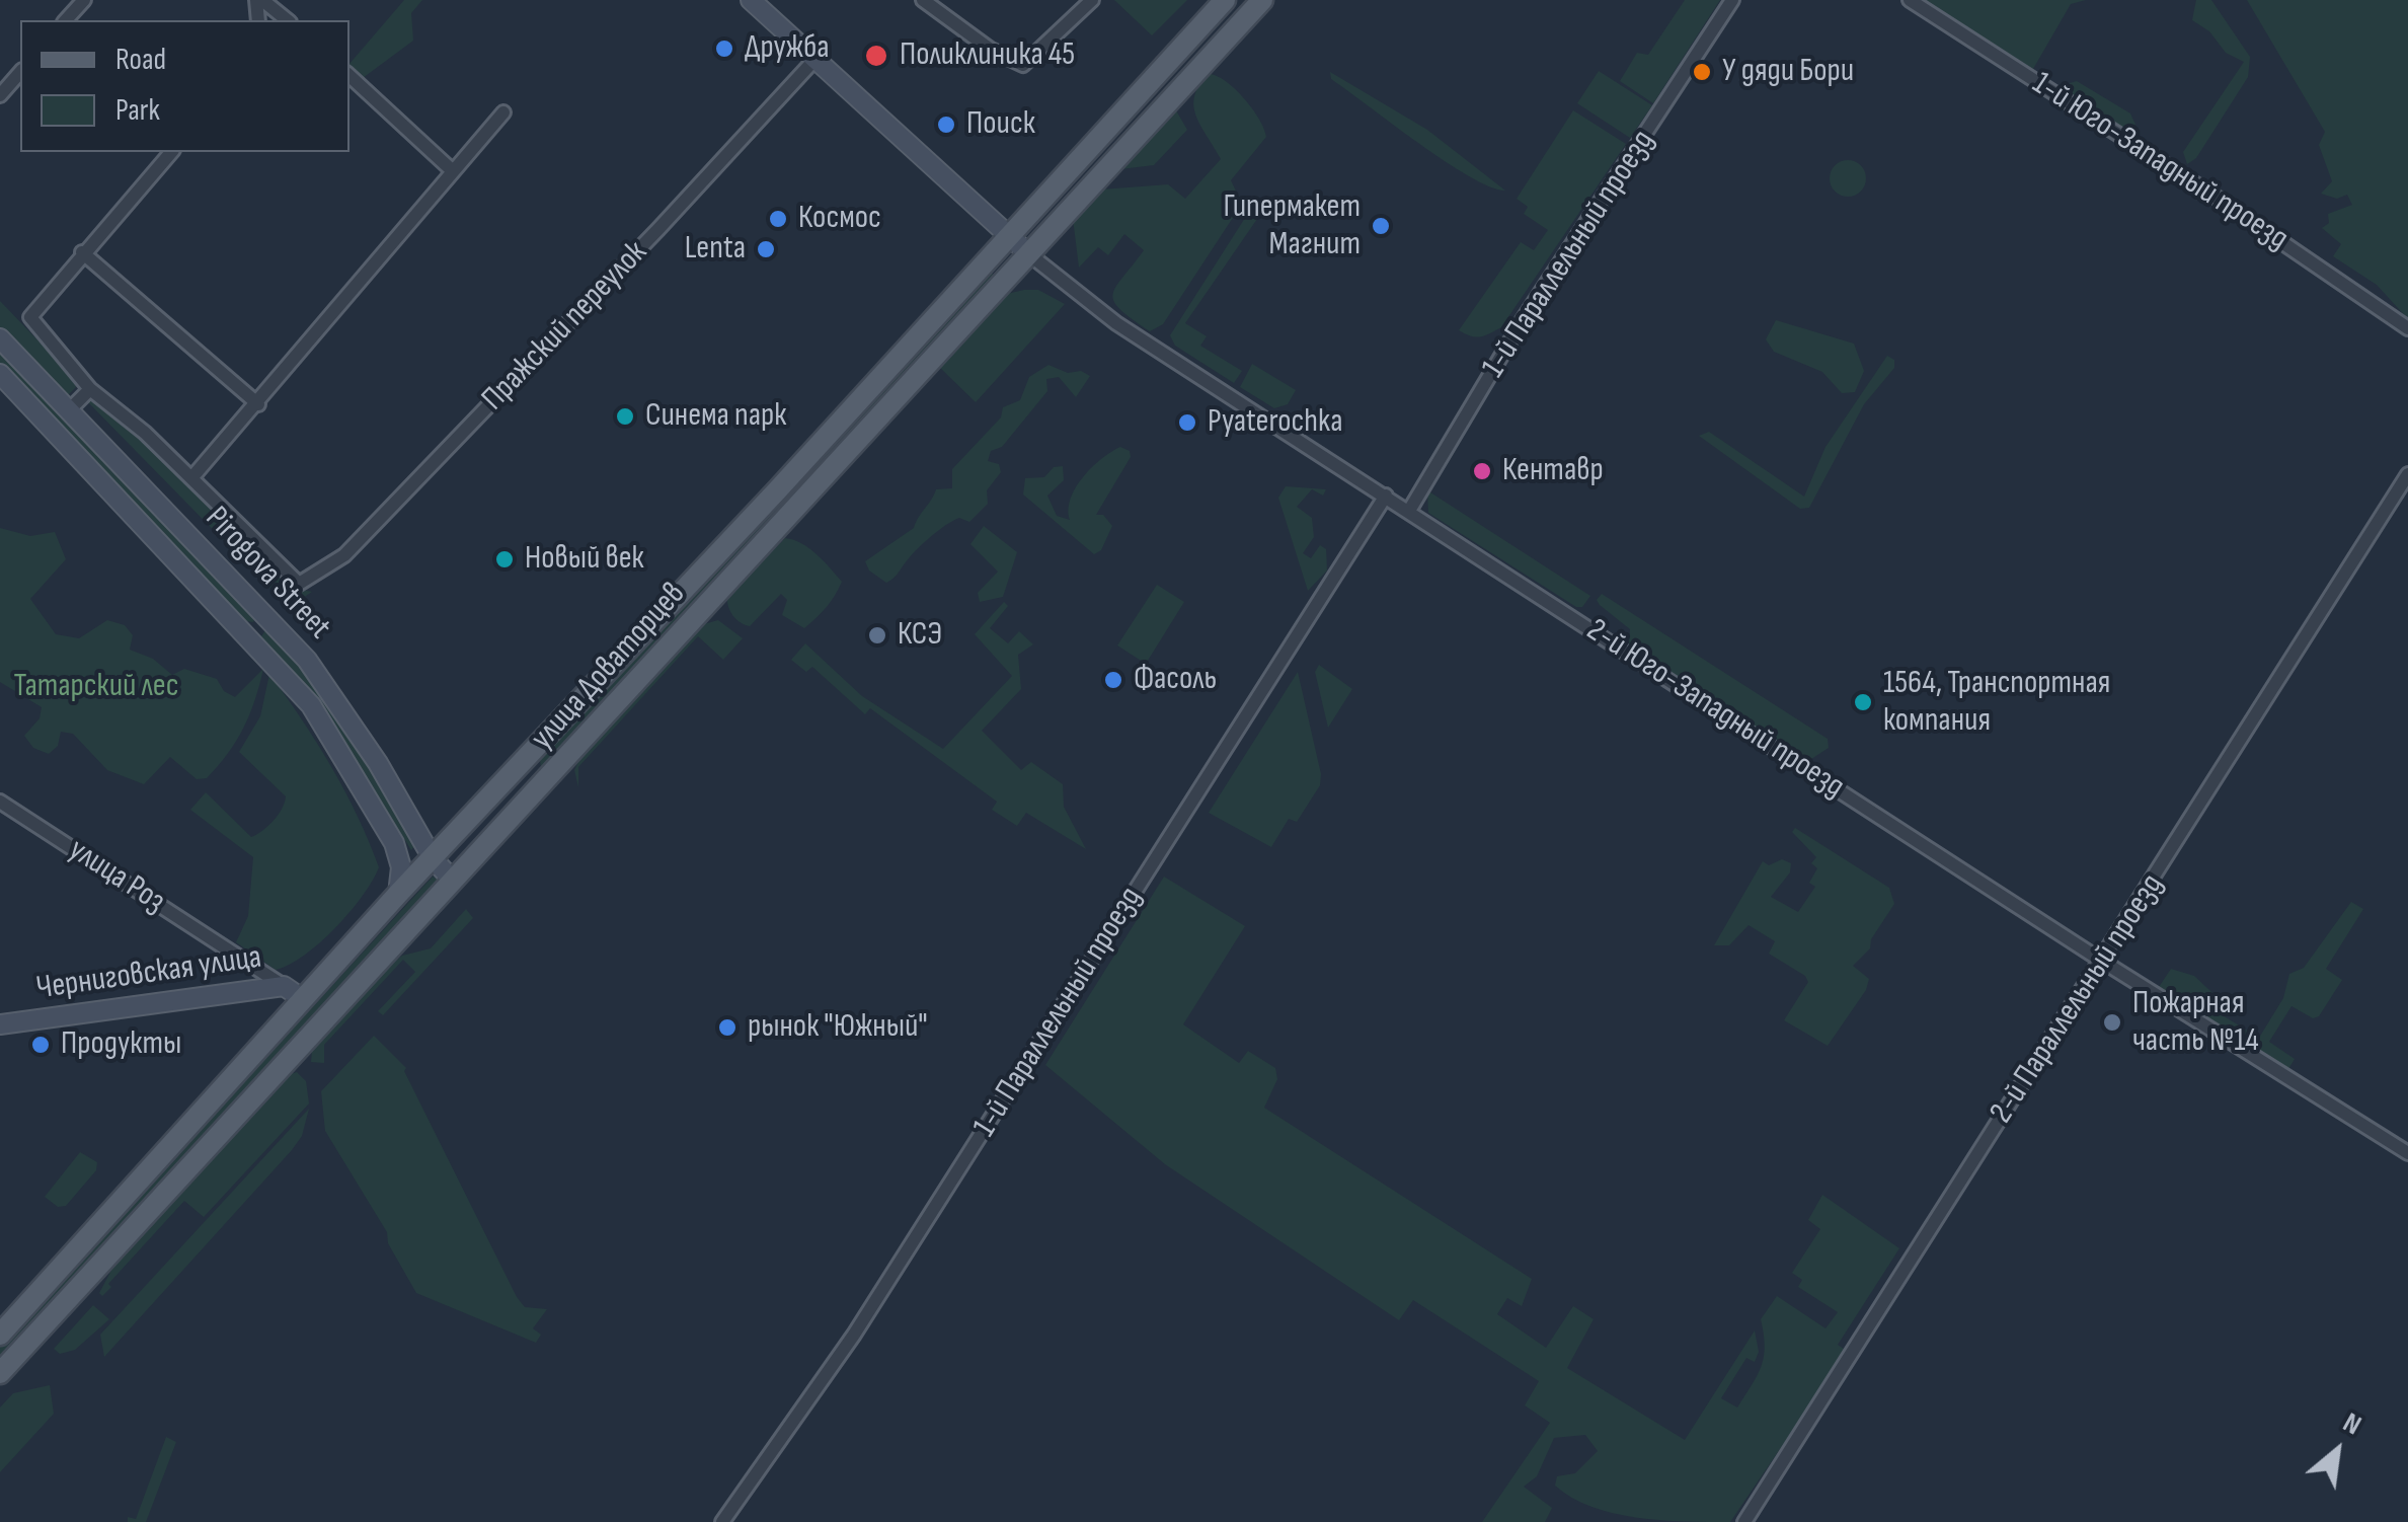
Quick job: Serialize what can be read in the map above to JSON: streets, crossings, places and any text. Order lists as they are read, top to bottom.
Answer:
{
  "streets": {
    "main road": ["Pirogova Street", "улица Доваторцев", "Черниговская улица"],
    "street": [
      "1-й Юго-Западный проезд",
      "1-й Параллельный проезд",
      "Пражский переулок",
      "2-й Юго-Западный проезд",
      "улица Роз",
      "2-й Параллельный проезд"
    ]
  },
  "crossings": [
    ["1-й Параллельный проезд", "2-й Юго-Западный проезд"],
    ["Pirogova Street", "улица Доваторцев"],
    ["улица Доваторцев", "2-й Юго-Западный проезд"],
    ["улица Доваторцев", "Черниговская улица"],
    ["2-й Юго-Западный проезд", "2-й Параллельный проезд"],
    ["улица Роз", "Черниговская улица"]
  ],
  "parks": ["Татарский лес"],
  "places": [
    "Дружба",
    "Поликлиника 45",
    "У дяди Бори",
    "Поиск",
    "Космос",
    "Гипермакет Магнит",
    "Lenta",
    "Синема парк",
    "Pyaterochka",
    "Кентавр",
    "Новый век",
    "КСЭ",
    "Фасоль",
    "1564, Транспортная компания",
    "Пожарная часть №14",
    "рынок \"Южный\"",
    "Продукты"
  ],
  "legend": ["Road", "Park"],
  "north": "top right"
}
